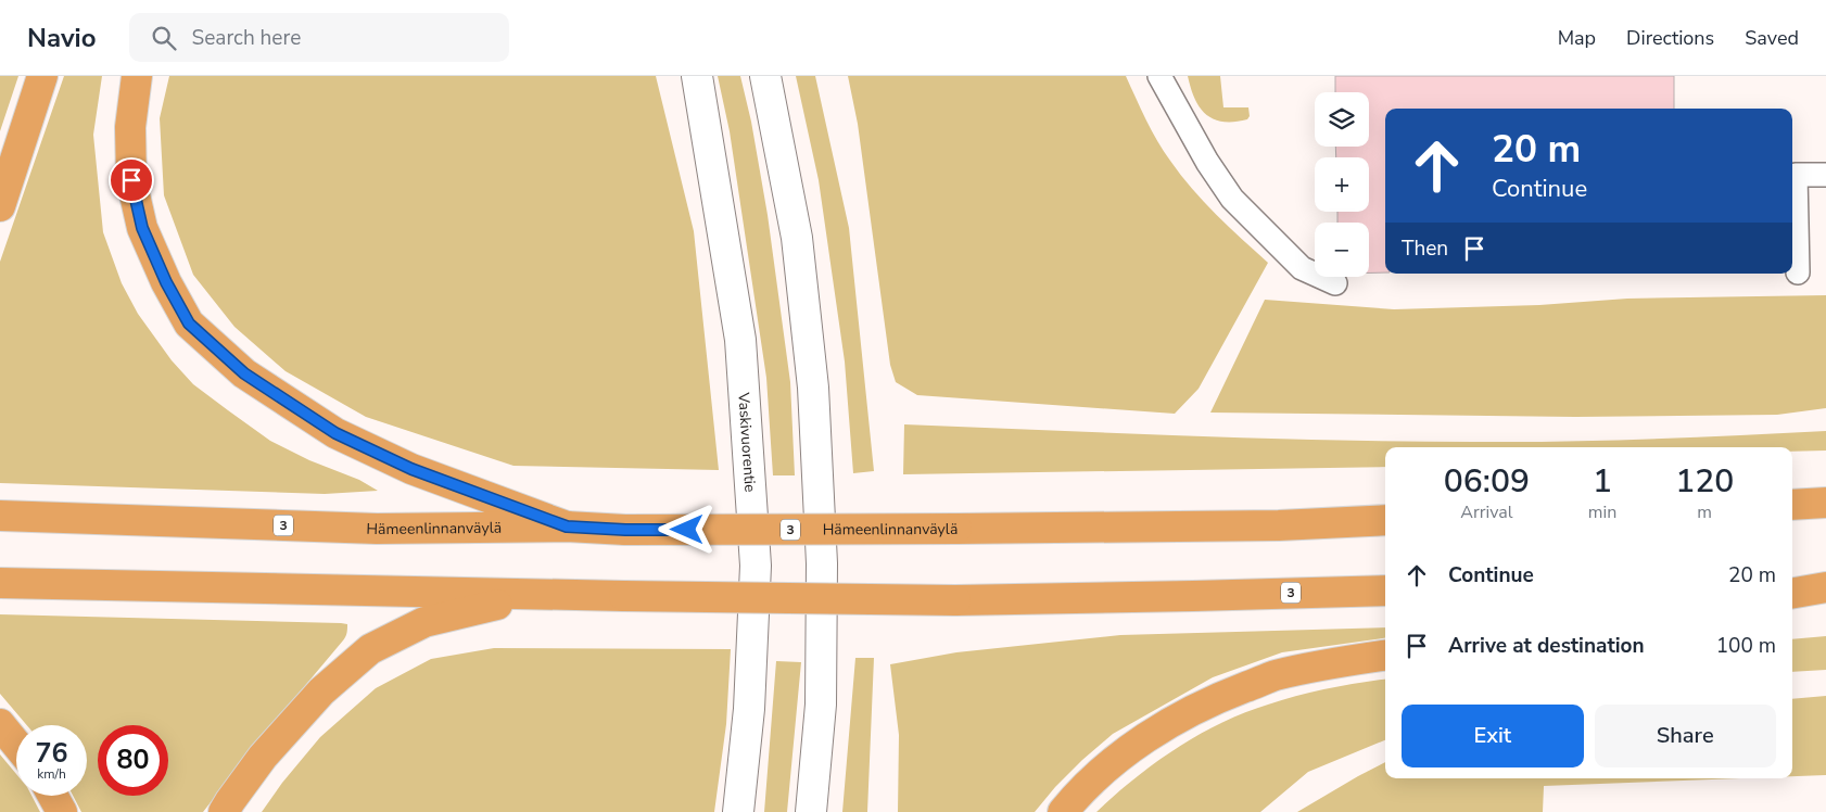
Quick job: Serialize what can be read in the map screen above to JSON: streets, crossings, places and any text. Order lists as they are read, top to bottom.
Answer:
{
  "streets": {
    "highway": ["3", "Hämeenlinnanväylä"],
    "main road": ["Vaskivuorentie"]
  },
  "page": {
    "header": "Navio",
    "search": "Search here",
    "nav": ["Map", "Directions", "Saved"],
    "map_buttons": ["+", "−"],
    "turn": ["20 m", "Continue"],
    "then": "Then",
    "eta": [
      "06:09",
      "Arrival",
      "1",
      "min",
      "120",
      "m"
    ],
    "list": [
      {
        "name": "Continue",
        "value": "20 m"
      },
      {
        "name": "Arrive at destination",
        "value": "100 m"
      }
    ],
    "buttons": ["Exit", "Share"],
    "speed": "76 km/h",
    "limit": "80"
  }
}
